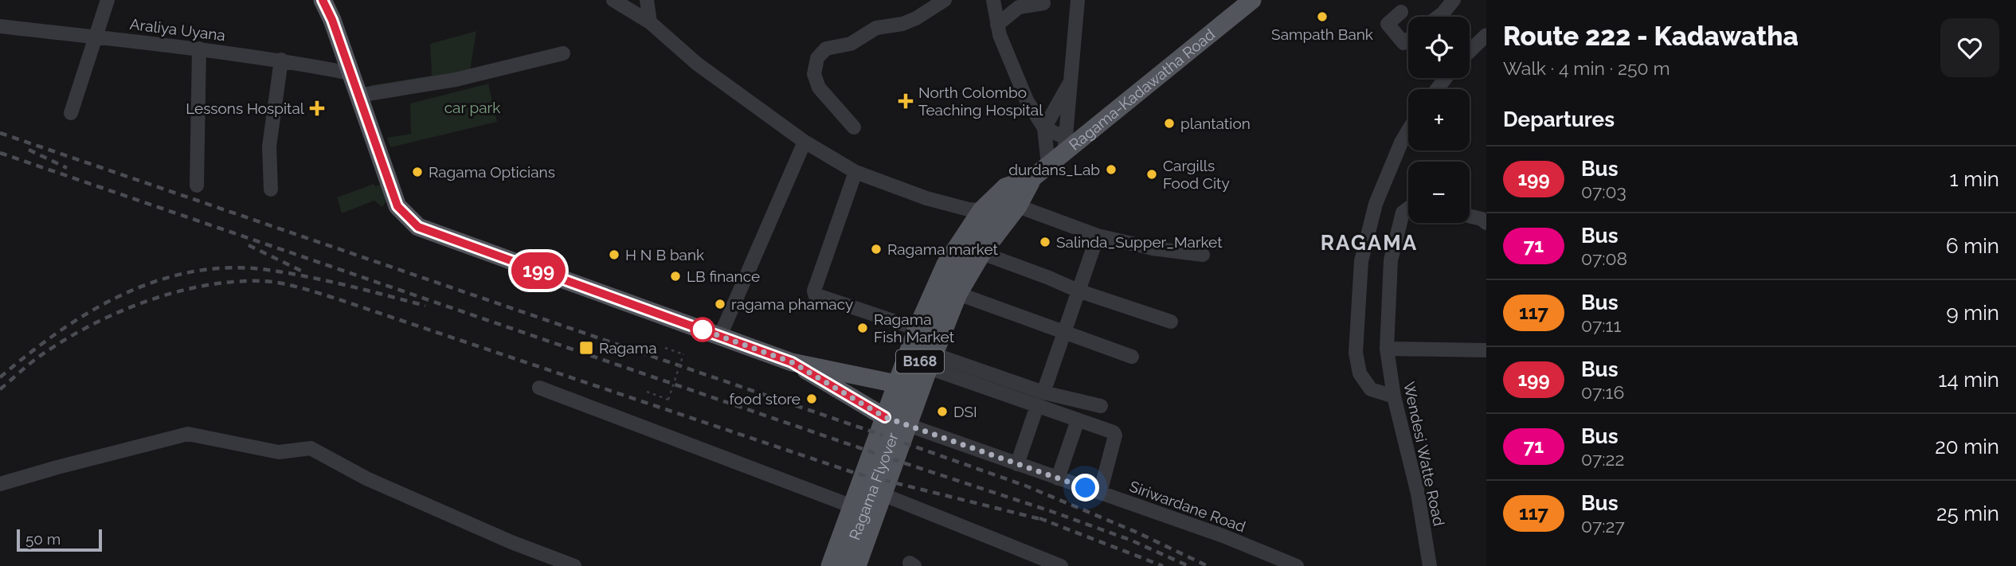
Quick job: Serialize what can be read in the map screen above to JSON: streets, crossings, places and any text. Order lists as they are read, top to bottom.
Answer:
{
  "streets": {
    "main road": ["Ragama-Kadawatha Road", "B168", "Ragama Flyover"],
    "street": ["Araliya Uyana", "Wendesi Watte Road", "Siriwardane Road"]
  },
  "crossings": [
    ["Ragama-Kadawatha Road", "B168"],
    ["Ragama-Kadawatha Road", "Ragama Flyover"],
    ["B168", "Ragama Flyover"],
    ["B168", "Siriwardane Road"]
  ],
  "districts": ["RAGAMA"],
  "parks": ["car park"],
  "places": {
    "other": [
      "Sampath Bank",
      "plantation",
      "durdans_Lab",
      "Ragama Opticians",
      "Cargills Food City",
      "Salinda_Supper_Market",
      "Ragama market",
      "H N B bank",
      "LB finance",
      "ragama phamacy",
      "Ragama Fish Market",
      "food store",
      "DSI"
    ],
    "health": ["North Colombo Teaching Hospital", "Lessons Hospital"],
    "transit": ["Ragama"]
  },
  "lines": ["bus line 199"],
  "scale_bar": "50 m",
  "page": {
    "on_map": "199",
    "heading": [
      ["Route 222 - Kadawatha", "Walk · 4 min · 250 m"],
      "Departures"
    ],
    "map_buttons": ["+", "−"],
    "list": [
      {
        "mark": "199",
        "name": "Bus",
        "note": "07:03",
        "value": "1 min"
      },
      {
        "mark": "71",
        "name": "Bus",
        "note": "07:08",
        "value": "6 min"
      },
      {
        "mark": "117",
        "name": "Bus",
        "note": "07:11",
        "value": "9 min"
      },
      {
        "mark": "199",
        "name": "Bus",
        "note": "07:16",
        "value": "14 min"
      },
      {
        "mark": "71",
        "name": "Bus",
        "note": "07:22",
        "value": "20 min"
      },
      {
        "mark": "117",
        "name": "Bus",
        "note": "07:27",
        "value": "25 min"
      }
    ],
    "scale": "50 m"
  }
}
